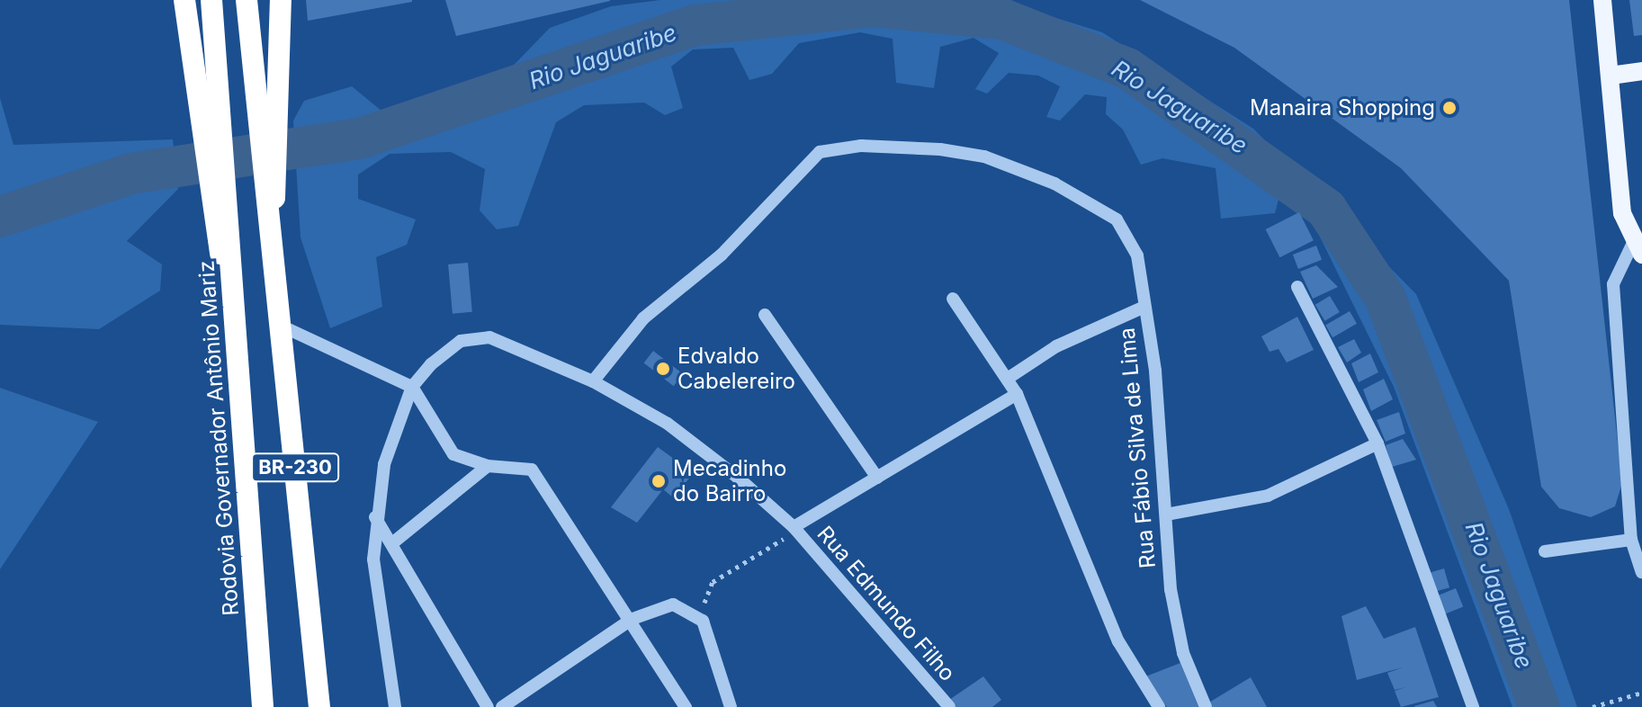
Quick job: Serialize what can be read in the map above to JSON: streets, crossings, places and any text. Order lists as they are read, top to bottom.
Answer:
{
  "streets": {
    "highway": ["Rodovia Governador Antônio Mariz", "BR-230"],
    "street": ["Rua Fábio Silva de Lima", "Rua Edmundo Filho"]
  },
  "crossings": [
    ["Rodovia Governador Antônio Mariz", "BR-230"],
    ["Rua Fábio Silva de Lima", "Rua Edmundo Filho"]
  ],
  "water": ["Rio Jaguaribe"],
  "places": ["Manaira Shopping", "Edvaldo Cabelereiro", "Mecadinho do Bairro"]
}
